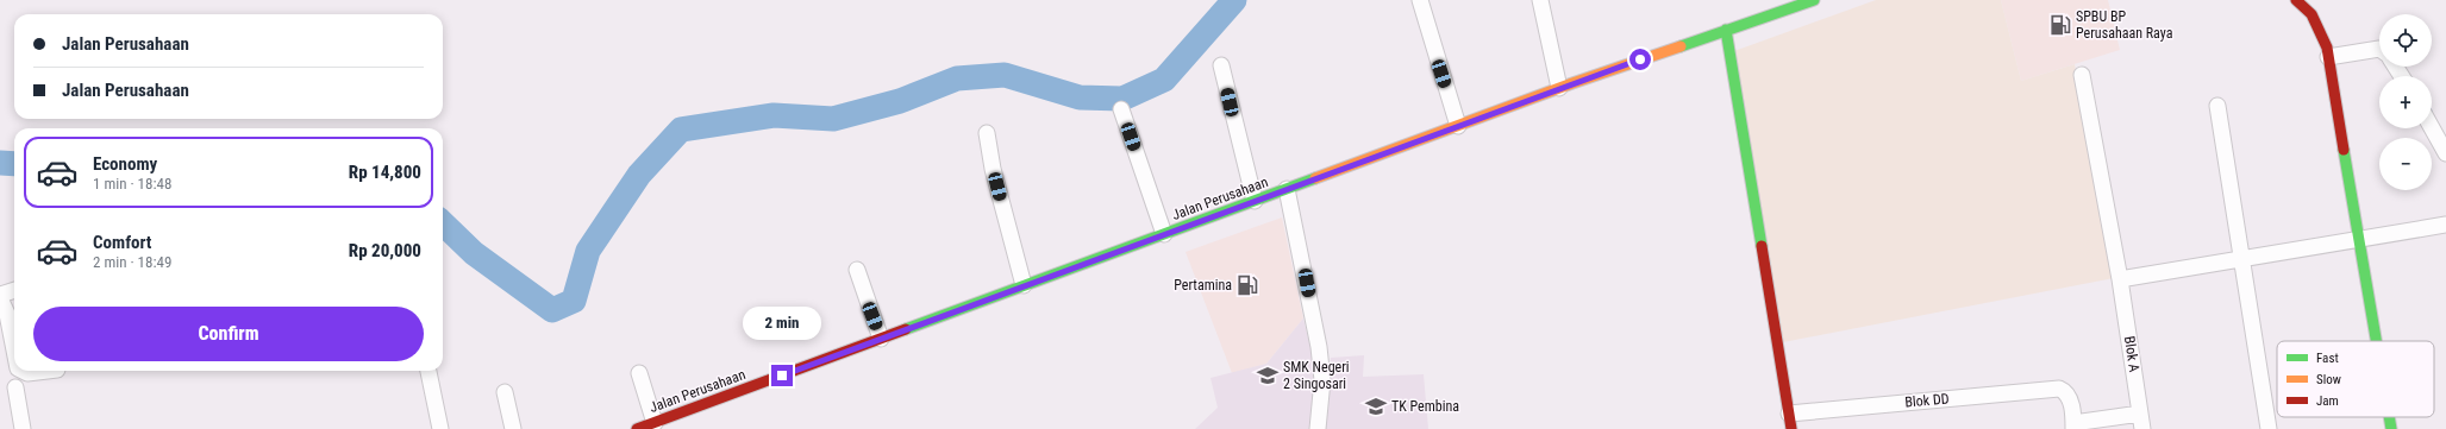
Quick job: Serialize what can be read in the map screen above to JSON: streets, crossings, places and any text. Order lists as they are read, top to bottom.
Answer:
{
  "streets": {
    "main road": ["Jalan Perusahaan"],
    "street": ["Blok A", "Blok DD"]
  },
  "places": {
    "fuel station": ["SPBU BP Perusahaan Raya", "Pertamina"],
    "school or university": ["SMK Negeri 2 Singosari", "TK Pembina"]
  },
  "legend": ["Fast", "Slow", "Jam"],
  "page": {
    "map_buttons": ["+", "−"],
    "banner": ["Jalan Perusahaan", "Jalan Perusahaan"],
    "list": [
      {
        "name": "Economy",
        "note": "1 min · 18:48",
        "value": "Rp 14,800"
      },
      {
        "name": "Comfort",
        "note": "2 min · 18:49",
        "value": "Rp 20,000"
      }
    ],
    "buttons": "Confirm",
    "bubble": "2 min"
  }
}
